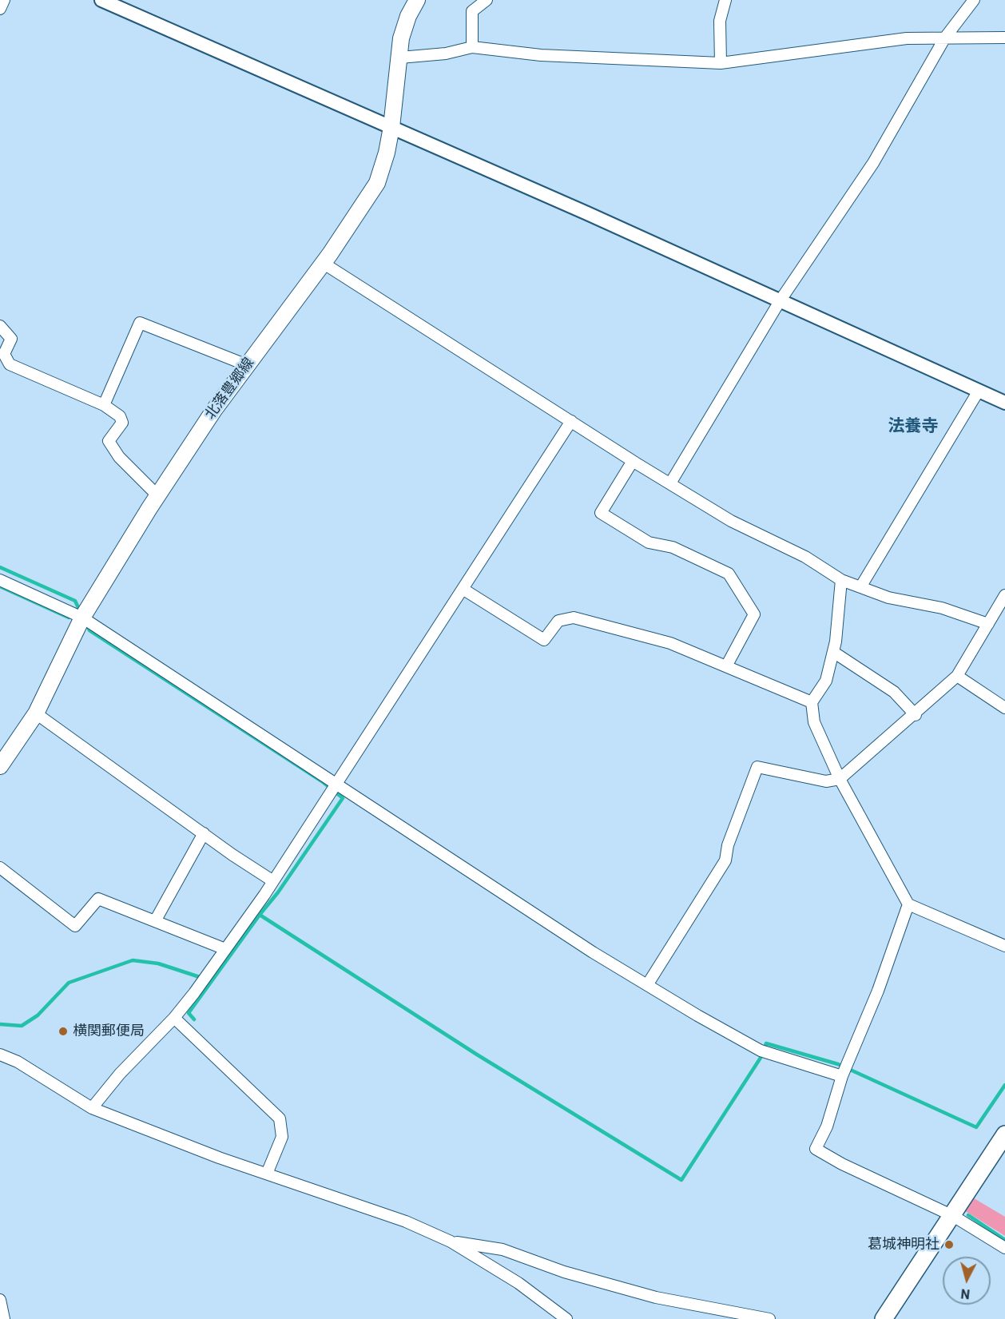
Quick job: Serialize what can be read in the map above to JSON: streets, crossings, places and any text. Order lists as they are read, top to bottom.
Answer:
{
  "streets": {
    "main road": ["北落豊郷線"]
  },
  "districts": ["法養寺"],
  "places": ["横関郵便局", "葛城神明社"],
  "north": "bottom"
}
